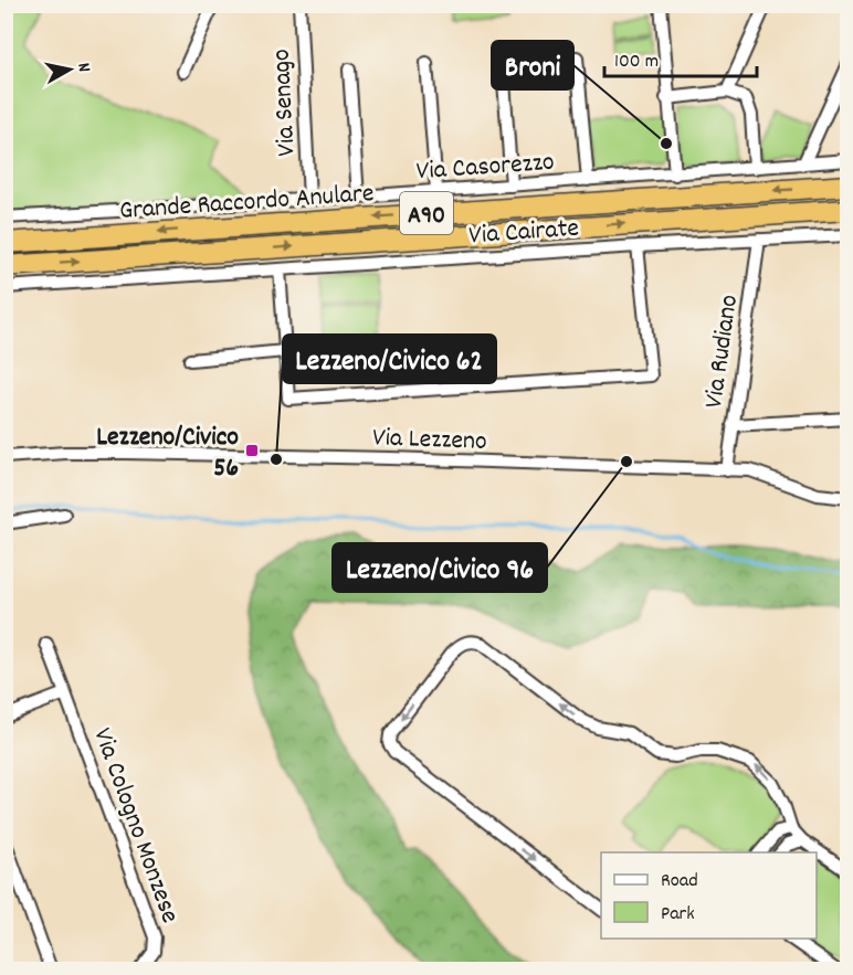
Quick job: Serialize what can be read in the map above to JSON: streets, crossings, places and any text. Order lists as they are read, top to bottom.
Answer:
{
  "streets": {
    "highway": ["Grande Raccordo Anulare", "A90"],
    "street": [
      "Via Senago",
      "Via Casorezzo",
      "Via Cairate",
      "Via Rudiano",
      "Via Lezzeno",
      "Via Cologno Monzese"
    ]
  },
  "crossings": [
    ["Via Senago", "Via Casorezzo"],
    ["Via Cairate", "Via Rudiano"],
    ["Via Rudiano", "Via Lezzeno"]
  ],
  "places": {
    "other": ["Broni", "Lezzeno/Civico 62", "Lezzeno/Civico 96"],
    "transit": ["Lezzeno/Civico 56"]
  },
  "legend": ["Road", "Park"],
  "scale_bar": "100 m",
  "north": "right"
}
